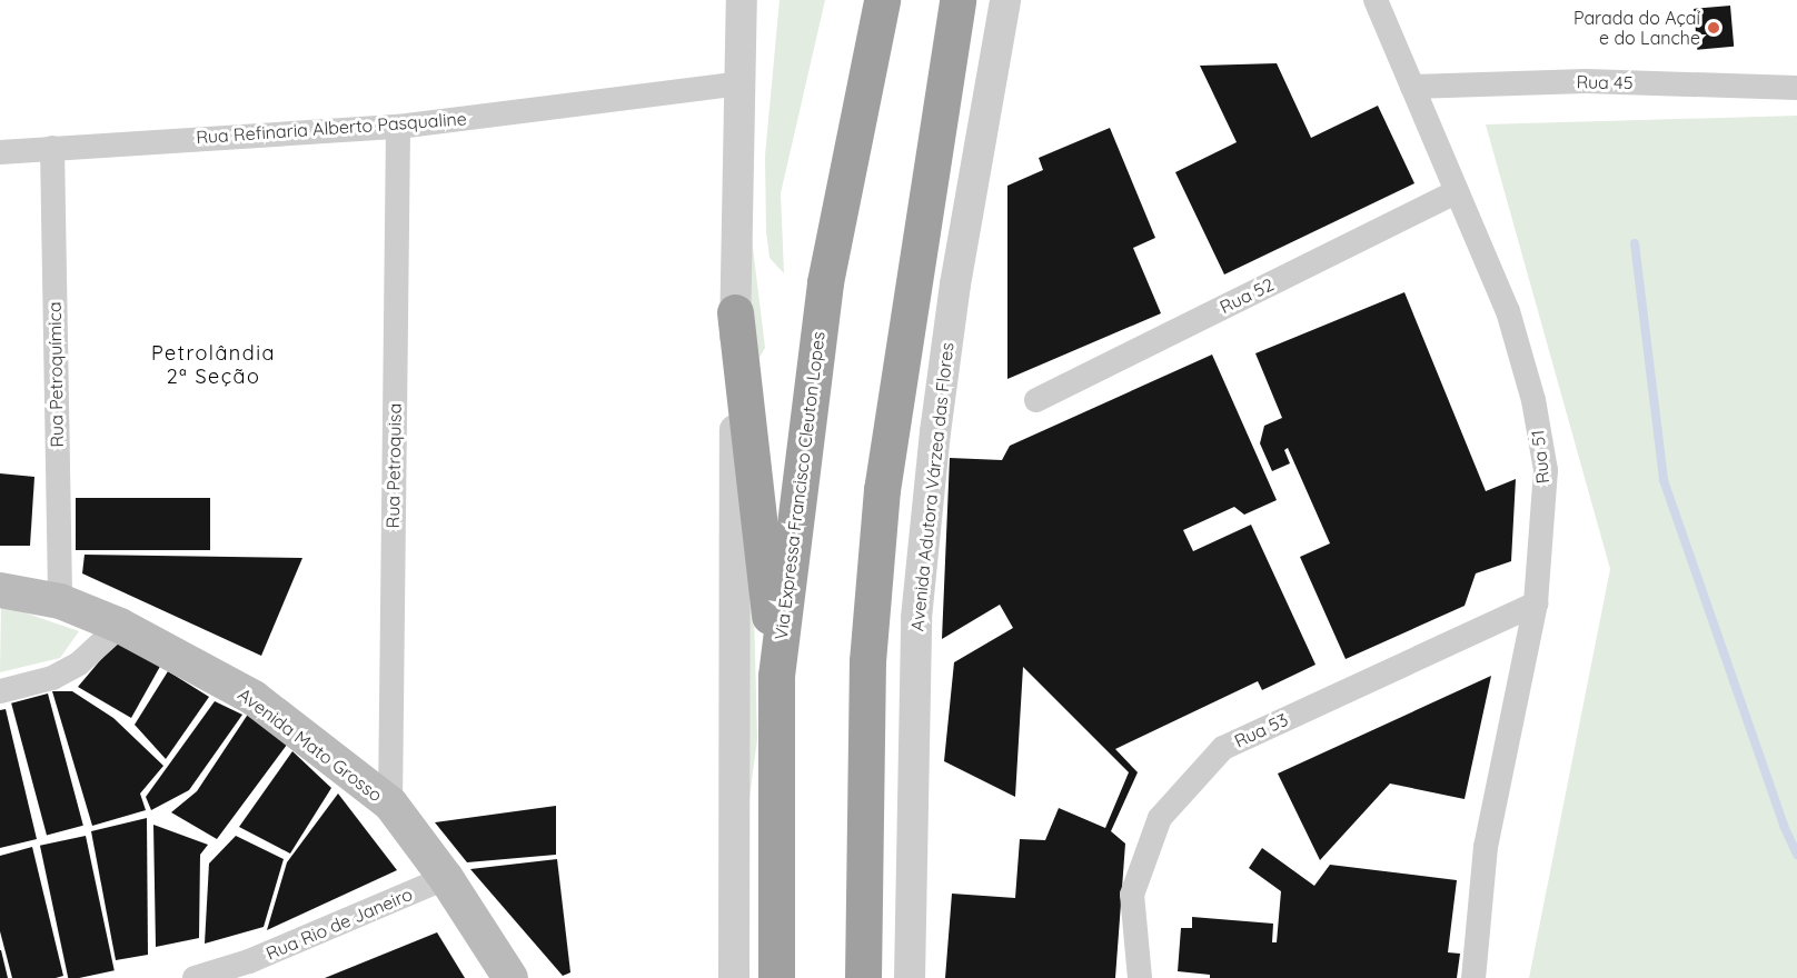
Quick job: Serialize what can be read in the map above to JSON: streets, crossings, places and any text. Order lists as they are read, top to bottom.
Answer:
{
  "streets": {
    "highway": ["Via Expressa Francisco Cleuton Lopes"],
    "main road": ["Avenida Mato Grosso"],
    "street": [
      "Rua 45",
      "Rua Refinaria Alberto Pasqualine",
      "Rua 52",
      "Rua Petroquímica",
      "Rua 51",
      "Rua Petroquisa",
      "Avenida Adutora Várzea das Flores",
      "Rua 53",
      "Rua Rio de Janeiro"
    ]
  },
  "crossings": [
    ["Rua 45", "Rua 51"],
    ["Rua Refinaria Alberto Pasqualine", "Rua Petroquímica"],
    ["Rua Refinaria Alberto Pasqualine", "Rua Petroquisa"],
    ["Rua 52", "Rua 51"],
    ["Rua Petroquímica", "Avenida Mato Grosso"],
    ["Rua 51", "Rua 53"],
    ["Rua Petroquisa", "Avenida Mato Grosso"],
    ["Avenida Mato Grosso", "Rua Rio de Janeiro"]
  ],
  "districts": ["Petrolândia 2ª Seção"],
  "places": ["Parada do Açaí e do Lanche"]
}
